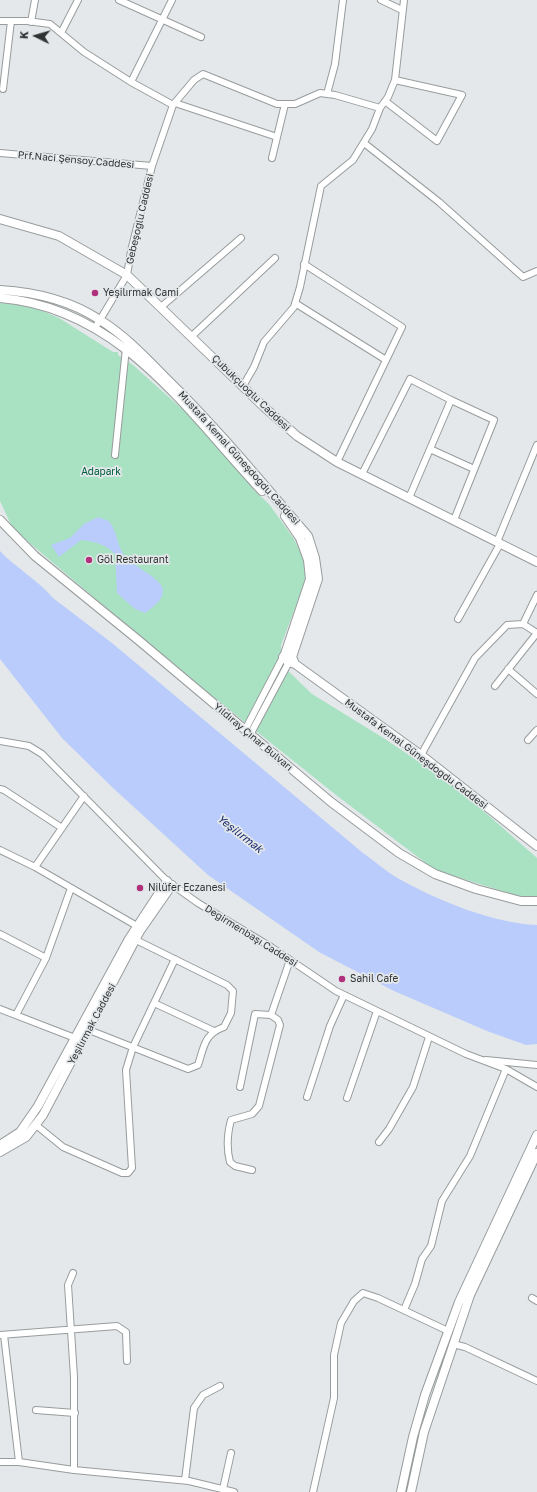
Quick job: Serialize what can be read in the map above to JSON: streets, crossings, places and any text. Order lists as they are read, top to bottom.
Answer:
{
  "streets": {
    "main road": [
      "Çubukçuoğlu Caddesi",
      "Mustafa Kemal Güneşdoğdu Caddesi",
      "Yıldıray Çınar Bulvarı",
      "Yeşilırmak Caddesi"
    ],
    "street": ["Prf.Naci Şensoy Caddesi", "Gebeşoğlu Caddesi", "Değirmenbaşı Caddesi"]
  },
  "crossings": [
    ["Prf.Naci Şensoy Caddesi", "Gebeşoğlu Caddesi"],
    ["Gebeşoğlu Caddesi", "Çubukçuoğlu Caddesi"],
    ["Gebeşoğlu Caddesi", "Mustafa Kemal Güneşdoğdu Caddesi"],
    ["Değirmenbaşı Caddesi", "Yeşilırmak Caddesi"]
  ],
  "water": ["Yeşilırmak"],
  "parks": ["Adapark"],
  "places": [
    "Yeşilırmak Cami",
    "Göl Restaurant",
    "Nilüfer Eczanesi",
    "Sahil Cafe"
  ],
  "north": "left"
}
